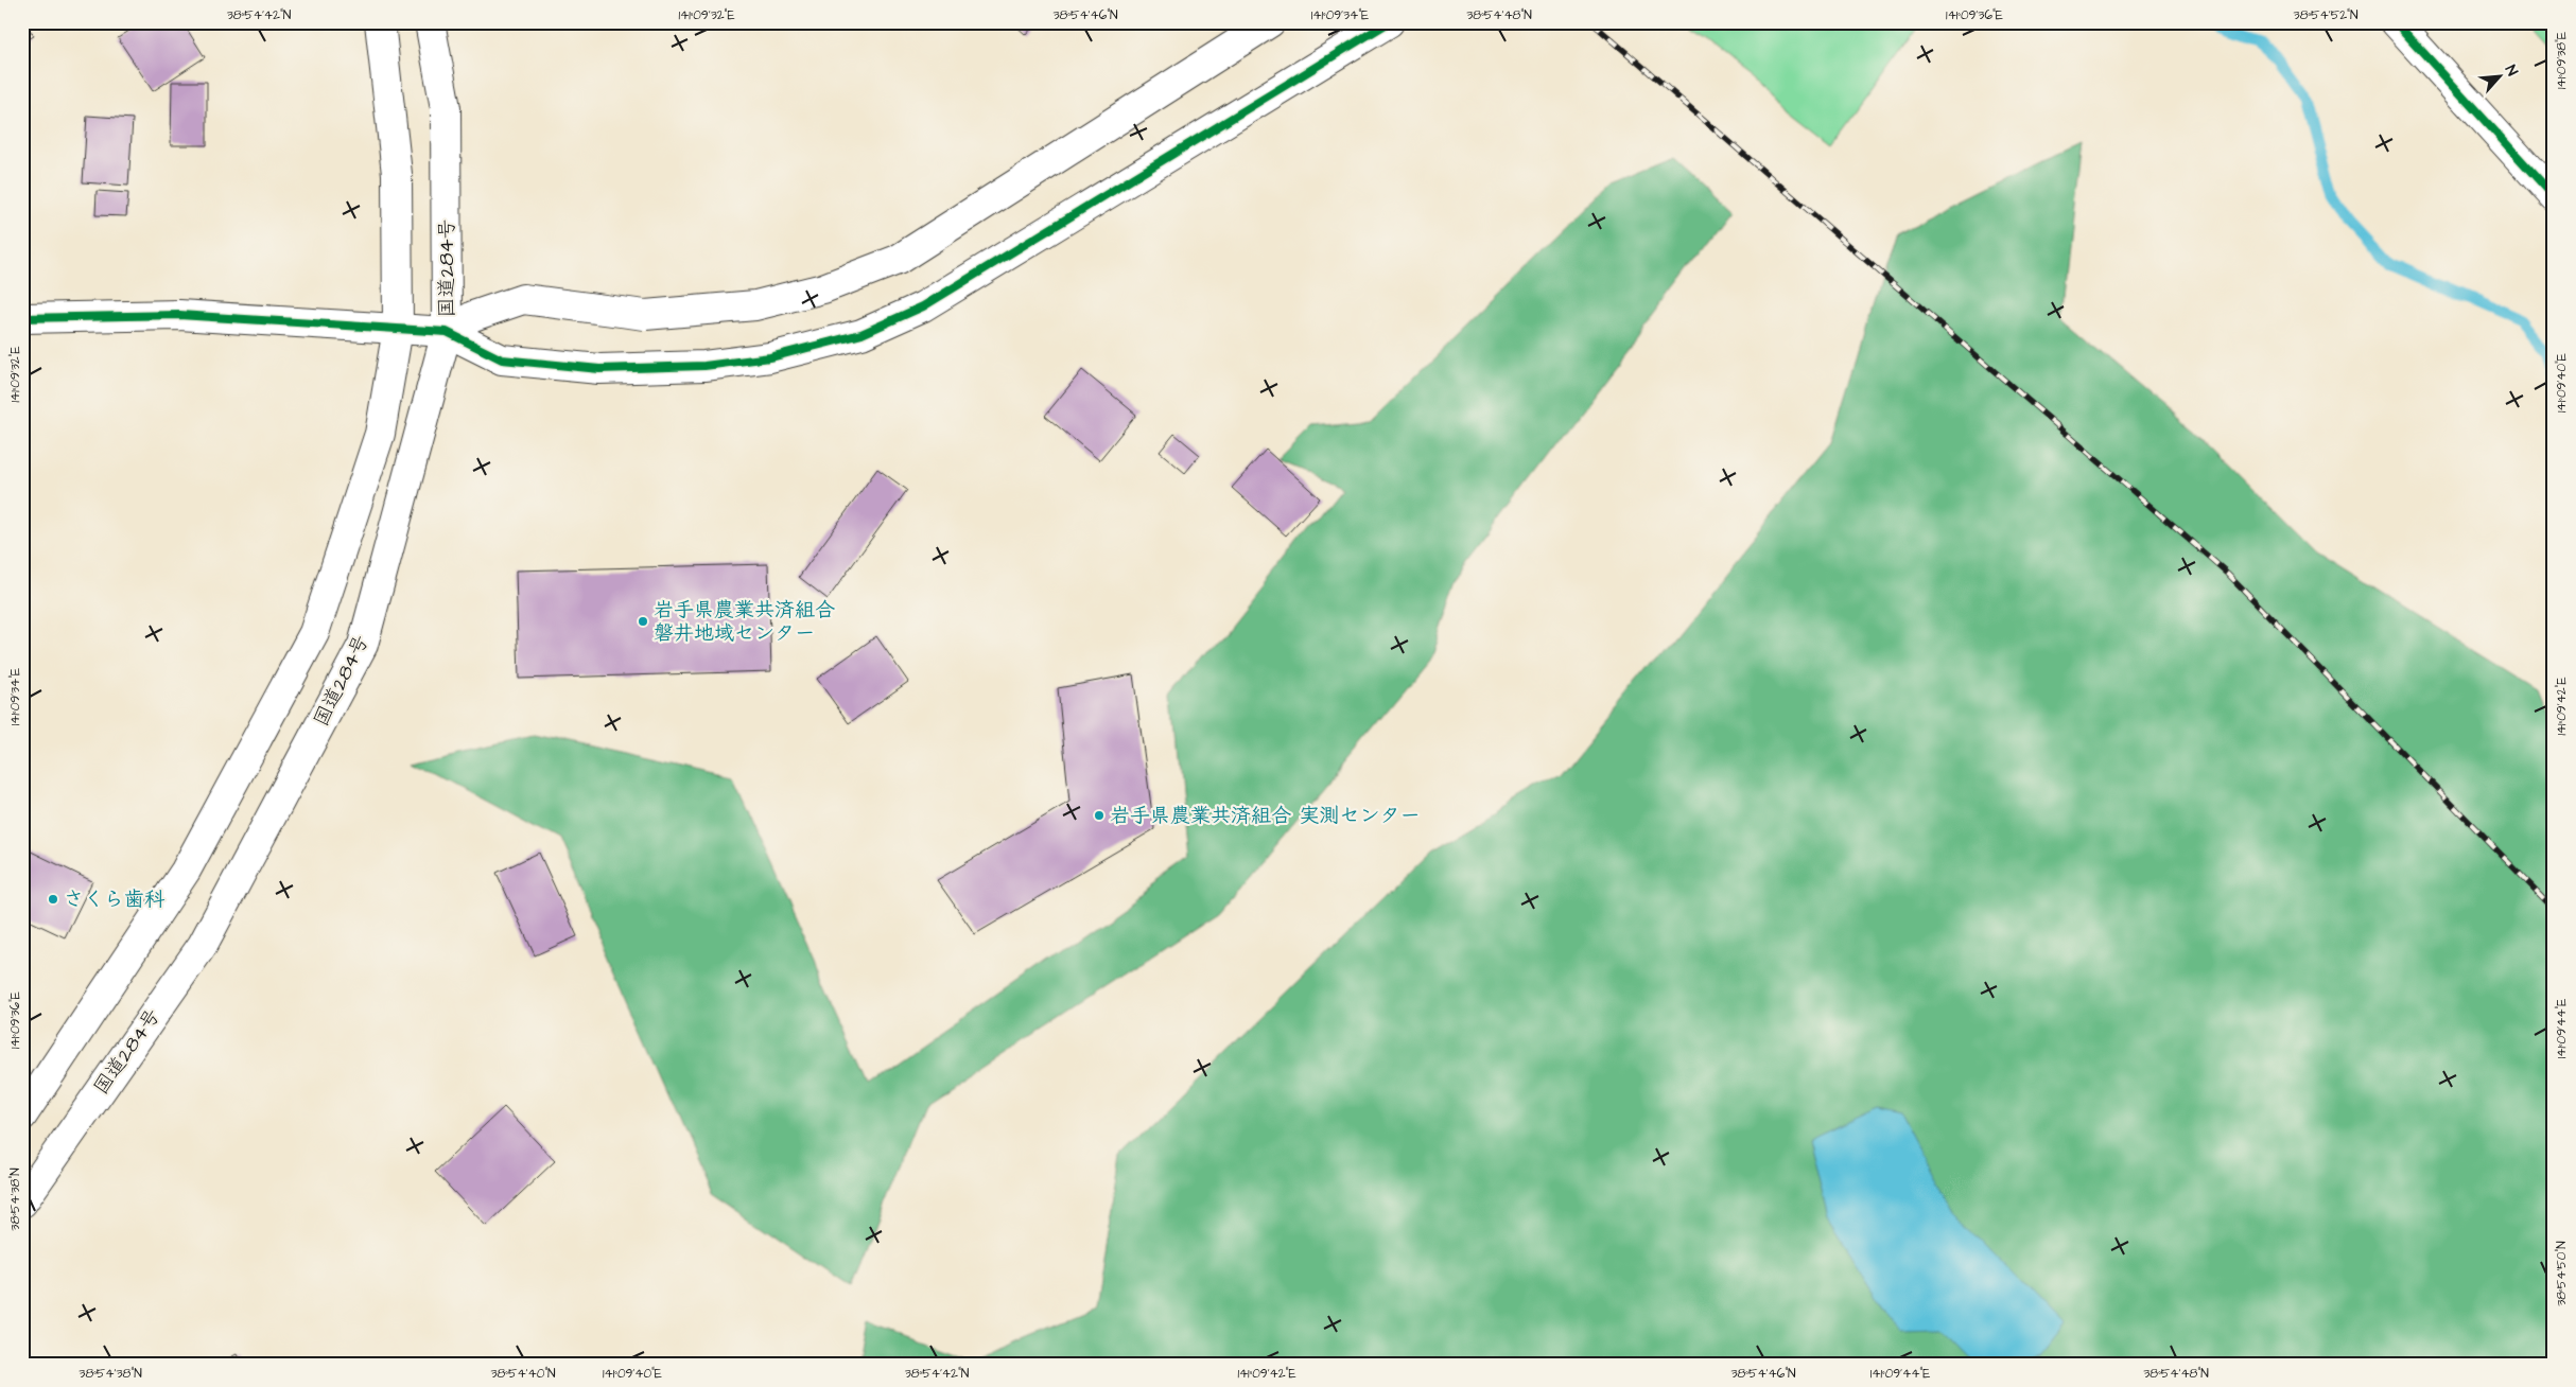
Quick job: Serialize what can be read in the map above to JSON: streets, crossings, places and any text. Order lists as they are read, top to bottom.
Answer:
{
  "streets": {
    "main road": ["国道284号"]
  },
  "places": ["岩手県農業共済組合 磐井地域センター", "岩手県農業共済組合 実測センター", "さくら歯科"],
  "north": "top right",
  "coordinates": [
    "38°54'42\"N",
    "141°09'32\"E",
    "38°54'46\"N",
    "141°09'34\"E",
    "38°54'48\"N",
    "141°09'36\"E",
    "38°54'52\"N",
    "141°09'38\"E",
    "141°09'40\"E",
    "141°09'42\"E",
    "141°09'44\"E",
    "38°54'38\"N",
    "38°54'50\"N",
    "38°54'40\"N"
  ]
}
